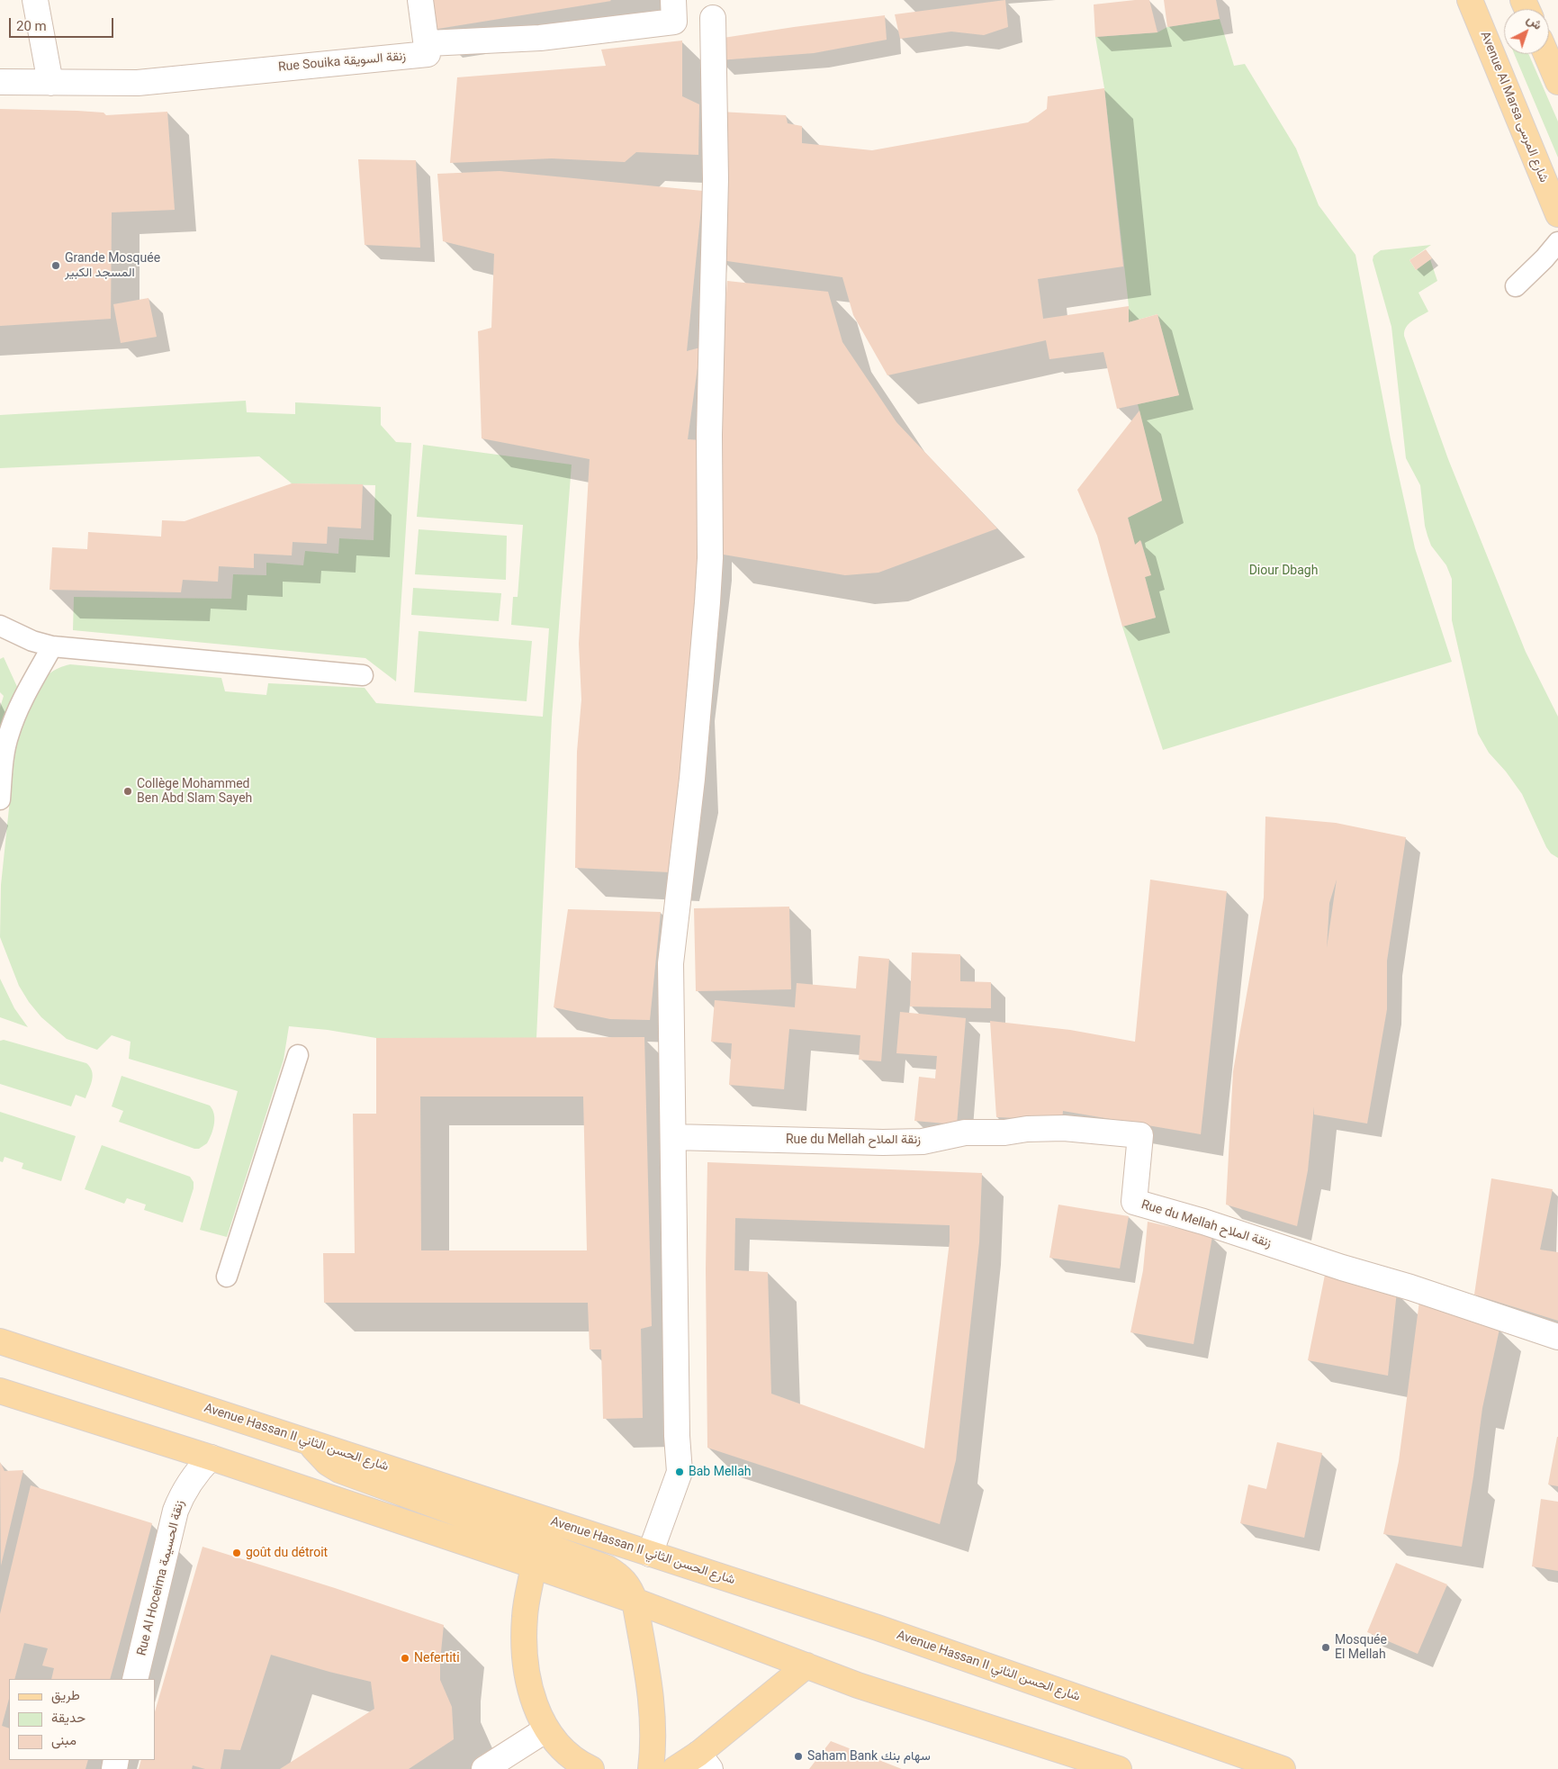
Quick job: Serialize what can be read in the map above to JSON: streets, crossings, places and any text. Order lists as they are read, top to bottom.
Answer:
{
  "streets": {
    "main road": ["Avenue Al Marsa شارع المرسى", "Avenue Hassan II شارع الحسن الثاني"],
    "street": ["Rue Souika زنقة السويقة", "Rue du Mellah زنقة الملاح", "Rue Al Hoceima زنقة الحسيمة"]
  },
  "parks": ["Diour Dbagh"],
  "places": [
    "Grande Mosquée المسجد الكبير",
    "Collège Mohammed Ben Abd Slam Sayeh",
    "Bab Mellah",
    "goût du détroit",
    "Mosquée El Mellah",
    "Nefertiti",
    "Saham Bank سهام بنك"
  ],
  "legend": ["طريق", "حديقة", "مبنى"],
  "scale_bar": "20 m",
  "north": "top right"
}
